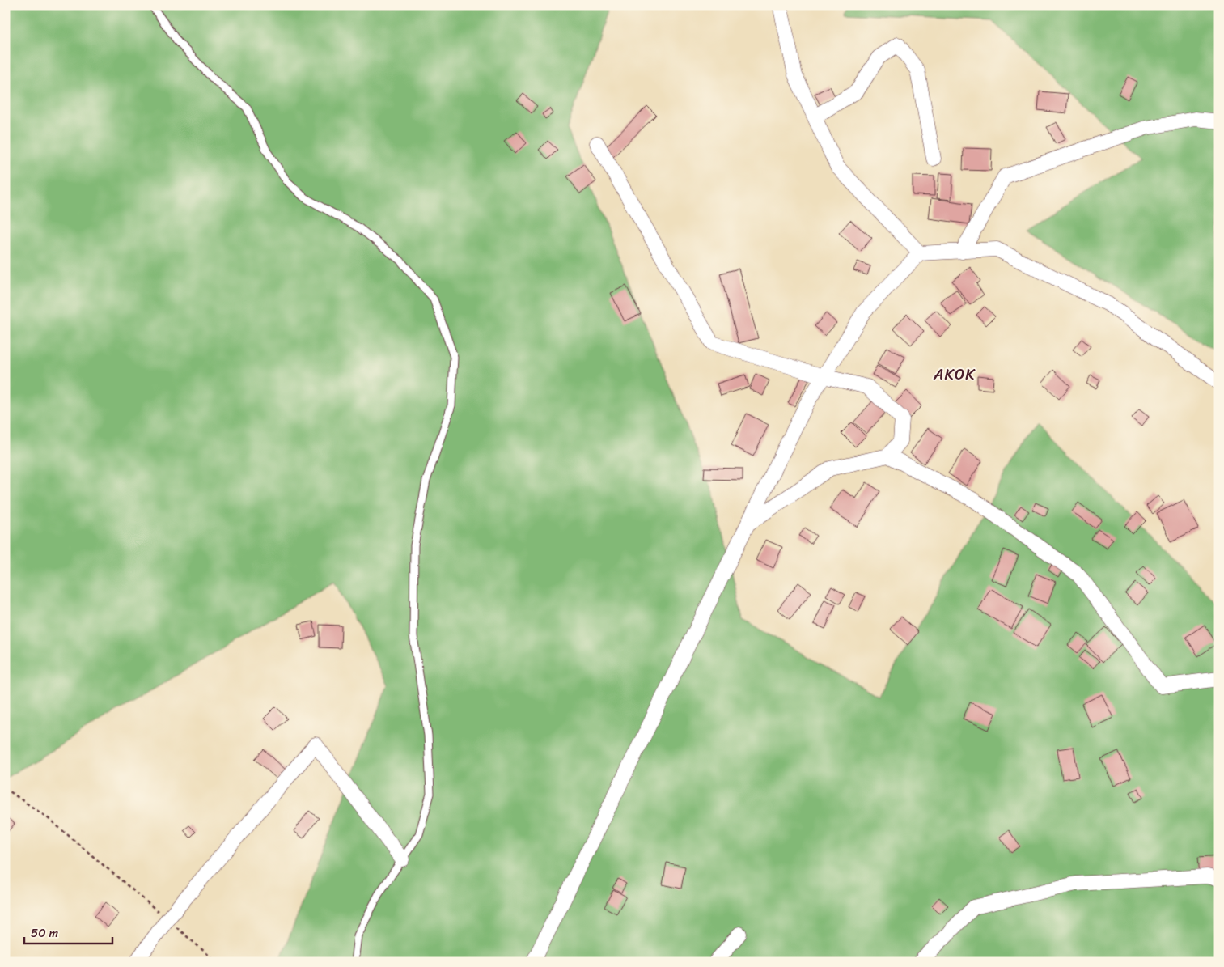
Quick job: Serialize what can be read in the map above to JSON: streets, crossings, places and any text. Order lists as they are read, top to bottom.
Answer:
{
  "districts": ["AKOK"],
  "scale_bar": "50 m"
}
